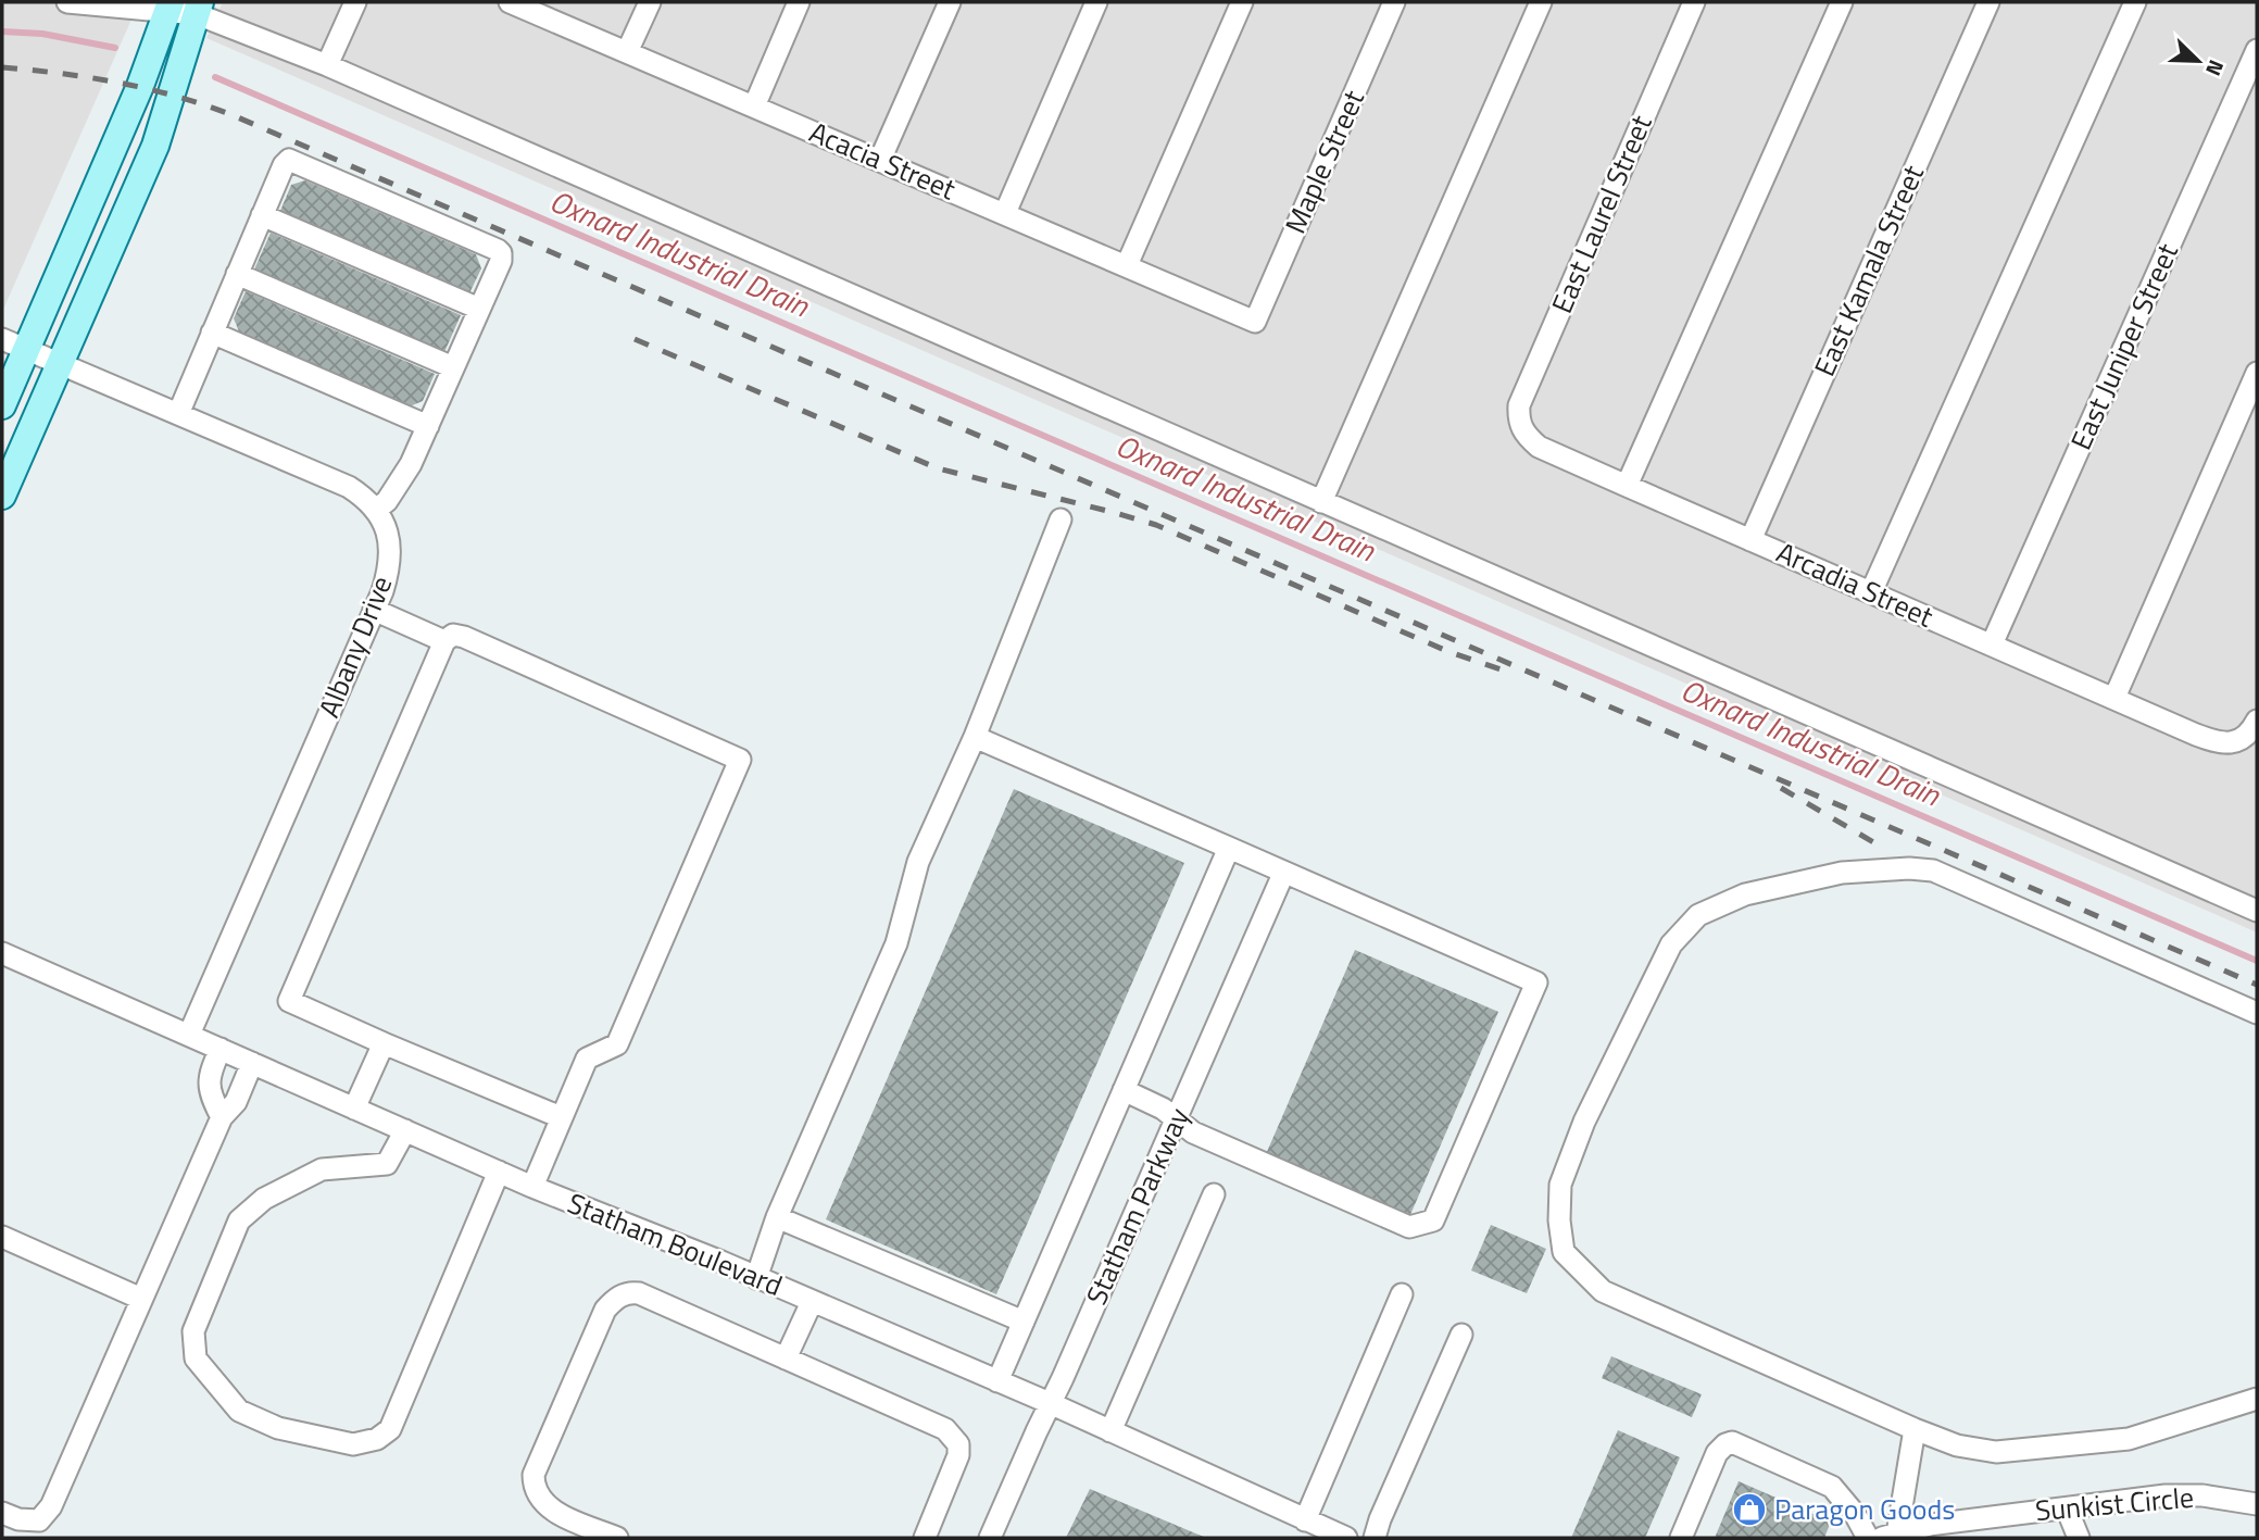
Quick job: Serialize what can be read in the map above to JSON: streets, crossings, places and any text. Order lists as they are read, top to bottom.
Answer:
{
  "streets": {
    "street": [
      "Acacia Street",
      "Maple Street",
      "East Laurel Street",
      "East Kamala Street",
      "East Juniper Street",
      "Arcadia Street",
      "Albany Drive",
      "Statham Parkway",
      "Statham Boulevard",
      "Sunkist Circle"
    ]
  },
  "crossings": [
    ["Acacia Street", "Maple Street"],
    ["East Laurel Street", "Arcadia Street"],
    ["East Kamala Street", "Arcadia Street"],
    ["East Juniper Street", "Arcadia Street"],
    ["Albany Drive", "Statham Boulevard"],
    ["Statham Parkway", "Statham Boulevard"]
  ],
  "water": ["Oxnard Industrial Drain"],
  "places": {
    "shop": ["Paragon Goods"]
  },
  "north": "bottom right"
}
